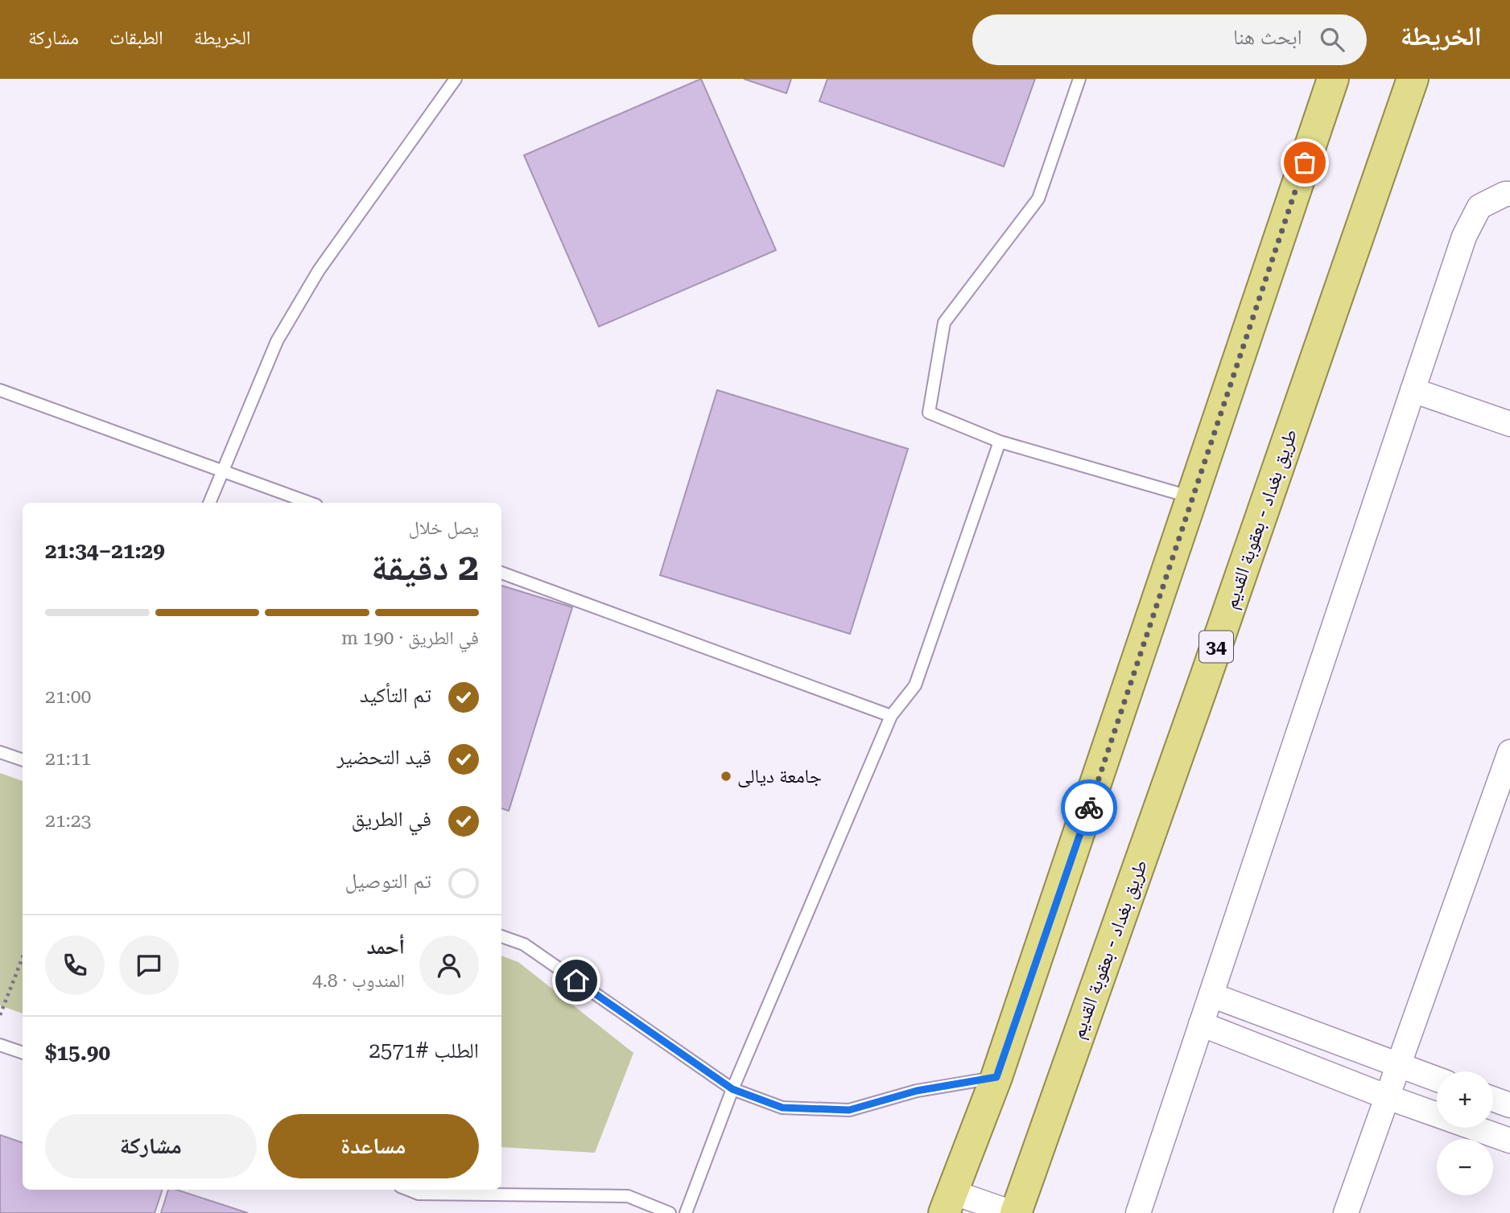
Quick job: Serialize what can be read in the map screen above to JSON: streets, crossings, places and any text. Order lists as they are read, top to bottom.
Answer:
{
  "streets": {
    "highway": ["طريق بغداد - بعقوبة القديم", "34"]
  },
  "places": ["جامعة ديالى"],
  "page": {
    "header": "الخريطة",
    "search": "ابحث هنا",
    "nav": ["الخريطة", "الطبقات", "مشاركة"],
    "heading": ["2 دقيقة", "يصل خلال", "21:29–21:34"],
    "panel": [
      "أحمد",
      "المندوب · 4.8",
      "الطلب #2571",
      "$15.90"
    ],
    "bar": "في الطريق · 190 m",
    "list": [
      ["تم التأكيد", "21:00"],
      ["قيد التحضير", "21:11"],
      ["في الطريق", "21:23"],
      "تم التوصيل"
    ],
    "map_buttons": ["+", "−"],
    "buttons": ["مساعدة", "مشاركة"]
  }
}
